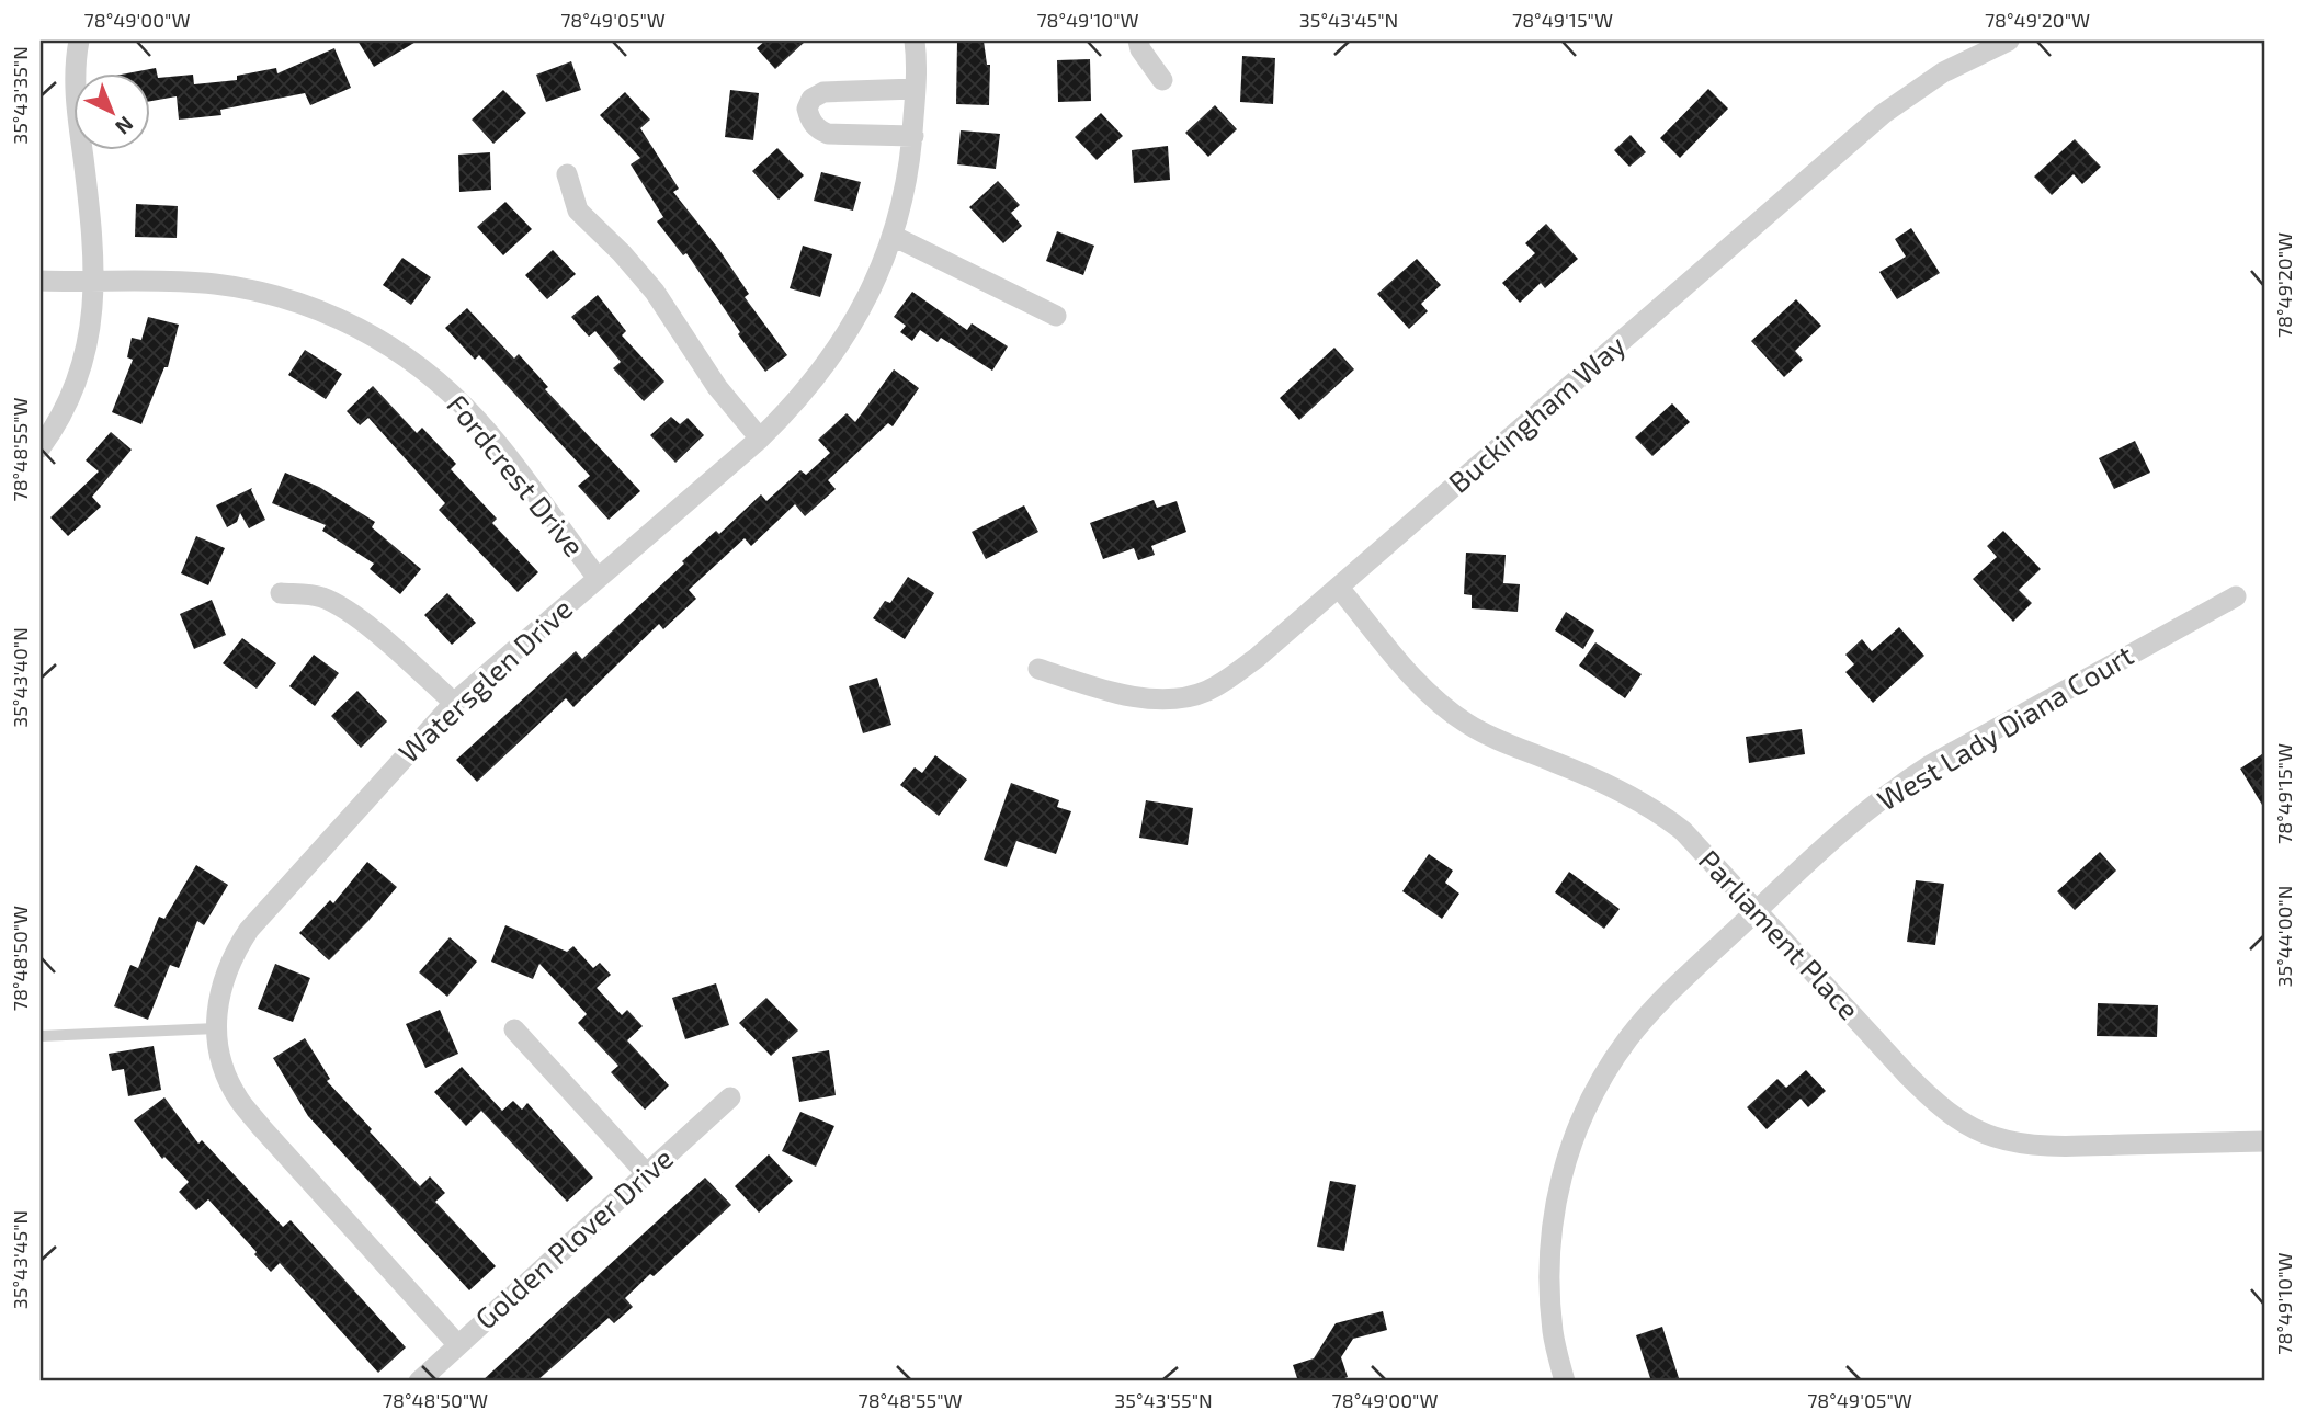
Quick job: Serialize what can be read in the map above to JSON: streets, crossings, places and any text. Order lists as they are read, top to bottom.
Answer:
{
  "streets": {
    "street": [
      "Buckingham Way",
      "Fordcrest Drive",
      "Watersglen Drive",
      "West Lady Diana Court",
      "Parliament Place",
      "Golden Plover Drive"
    ]
  },
  "crossings": [
    ["Buckingham Way", "Parliament Place"],
    ["Fordcrest Drive", "Watersglen Drive"],
    ["Watersglen Drive", "Golden Plover Drive"],
    ["West Lady Diana Court", "Parliament Place"]
  ],
  "north": "bottom right",
  "coordinates": [
    "78°49'00\"W",
    "78°49'05\"W",
    "78°49'10\"W",
    "35°43'45\"N",
    "78°49'15\"W",
    "78°49'20\"W",
    "35°43'35\"N",
    "78°48'55\"W",
    "35°43'40\"N",
    "35°44'00\"N",
    "78°48'50\"W",
    "35°43'55\"N"
  ]
}
